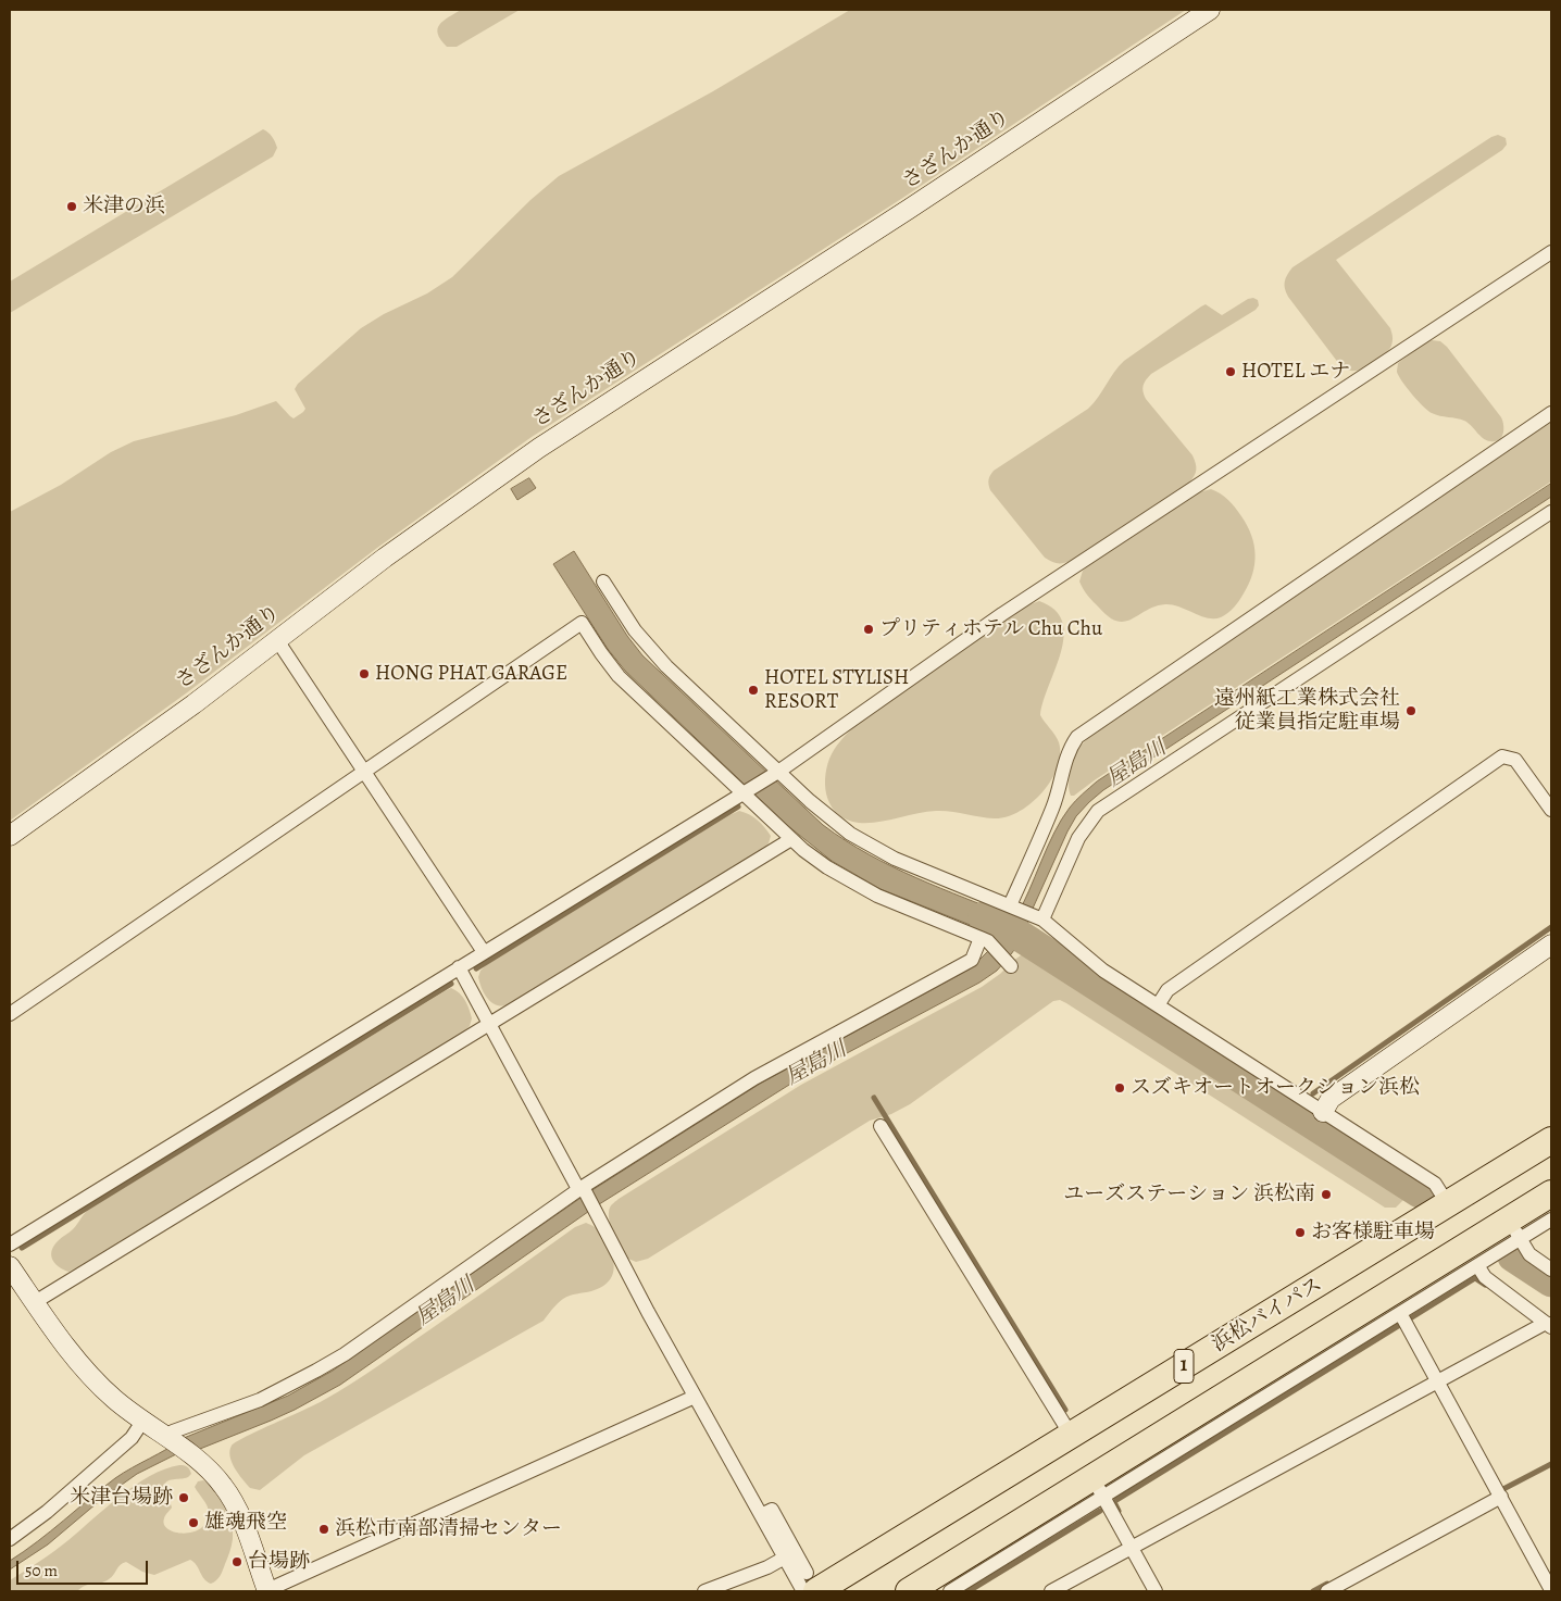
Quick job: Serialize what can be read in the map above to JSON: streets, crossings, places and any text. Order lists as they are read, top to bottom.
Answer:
{
  "streets": {
    "highway": ["浜松バイパス", "1"],
    "street": ["さざんか通り"]
  },
  "water": ["屋島川"],
  "places": [
    "米津の浜",
    "HOTEL エナ",
    "プリティホテル Chu Chu",
    "HONG PHAT GARAGE",
    "HOTEL STYLISH RESORT",
    "遠州紙工業株式会社 従業員指定駐車場",
    "スズキオートオークション浜松",
    "ユーズステーション 浜松南",
    "お客様駐車場",
    "米津台場跡",
    "雄魂飛空",
    "浜松市南部清掃センター",
    "台場跡"
  ],
  "scale_bar": "50 m"
}
